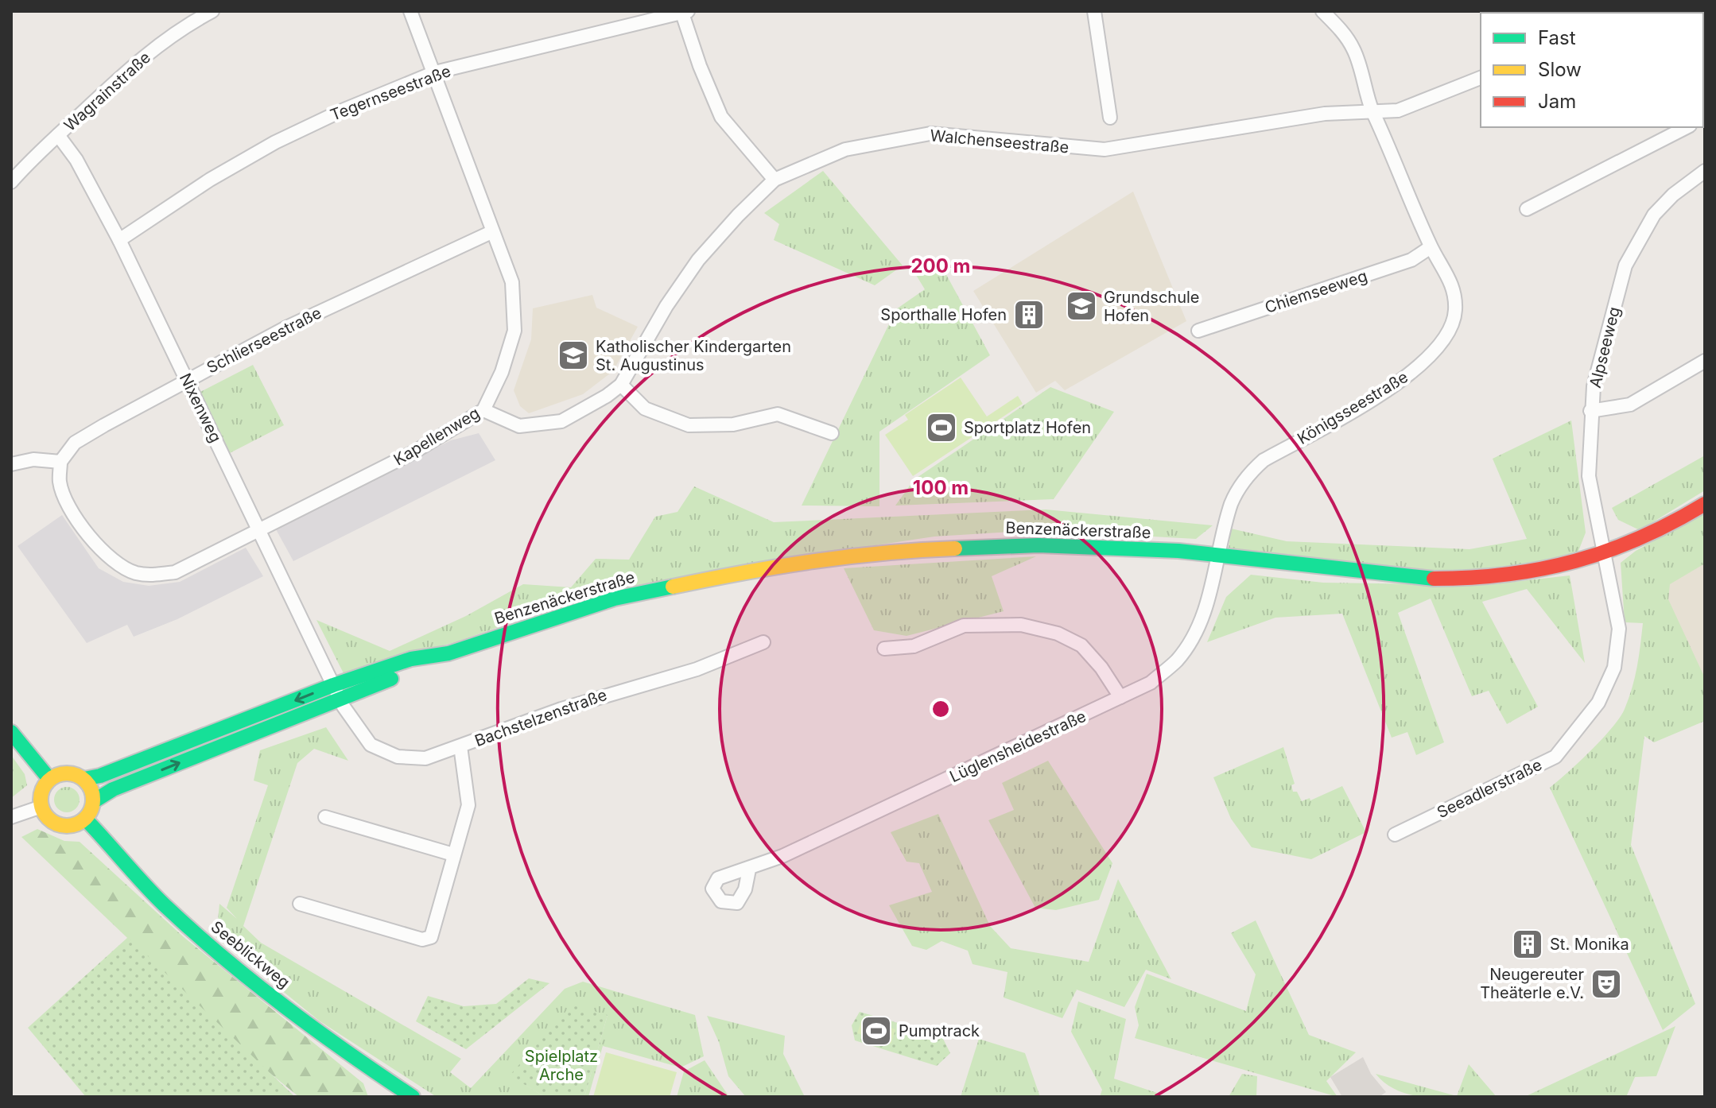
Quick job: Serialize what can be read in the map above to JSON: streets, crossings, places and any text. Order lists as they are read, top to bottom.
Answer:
{
  "streets": {
    "street": [
      "Wagrainstraße",
      "Tegernseestraße",
      "Walchenseestraße",
      "Chiemseeweg",
      "Schlierseestraße",
      "Alpseeweg",
      "Nixenweg",
      "Königsseestraße",
      "Kapellenweg",
      "Benzenäckerstraße",
      "Bachstelzenstraße",
      "Lüglensheidestraße",
      "Seeadlerstraße",
      "Seeblickweg"
    ]
  },
  "crossings": [
    ["Wagrainstraße", "Nixenweg"],
    ["Tegernseestraße", "Nixenweg"],
    ["Tegernseestraße", "Kapellenweg"],
    ["Walchenseestraße", "Königsseestraße"],
    ["Walchenseestraße", "Kapellenweg"],
    ["Chiemseeweg", "Königsseestraße"],
    ["Schlierseestraße", "Nixenweg"],
    ["Schlierseestraße", "Kapellenweg"],
    ["Alpseeweg", "Benzenäckerstraße"],
    ["Alpseeweg", "Seeadlerstraße"],
    ["Nixenweg", "Kapellenweg"],
    ["Nixenweg", "Benzenäckerstraße"],
    ["Nixenweg", "Bachstelzenstraße"],
    ["Königsseestraße", "Benzenäckerstraße"],
    ["Königsseestraße", "Lüglensheidestraße"],
    ["Benzenäckerstraße", "Bachstelzenstraße"],
    ["Benzenäckerstraße", "Lüglensheidestraße"],
    ["Benzenäckerstraße", "Seeadlerstraße"],
    ["Benzenäckerstraße", "Seeblickweg"]
  ],
  "parks": ["Spielplatz Arche"],
  "places": {
    "school or university": ["Grundschule Hofen", "Katholischer Kindergarten St. Augustinus"],
    "building": ["Sporthalle Hofen", "St. Monika"],
    "sports": ["Sportplatz Hofen", "Pumptrack"],
    "theatre": ["Neugereuter Theäterle e.V."]
  },
  "legend": ["Fast", "Slow", "Jam"],
  "rings": ["200 m", "100 m"]
}
